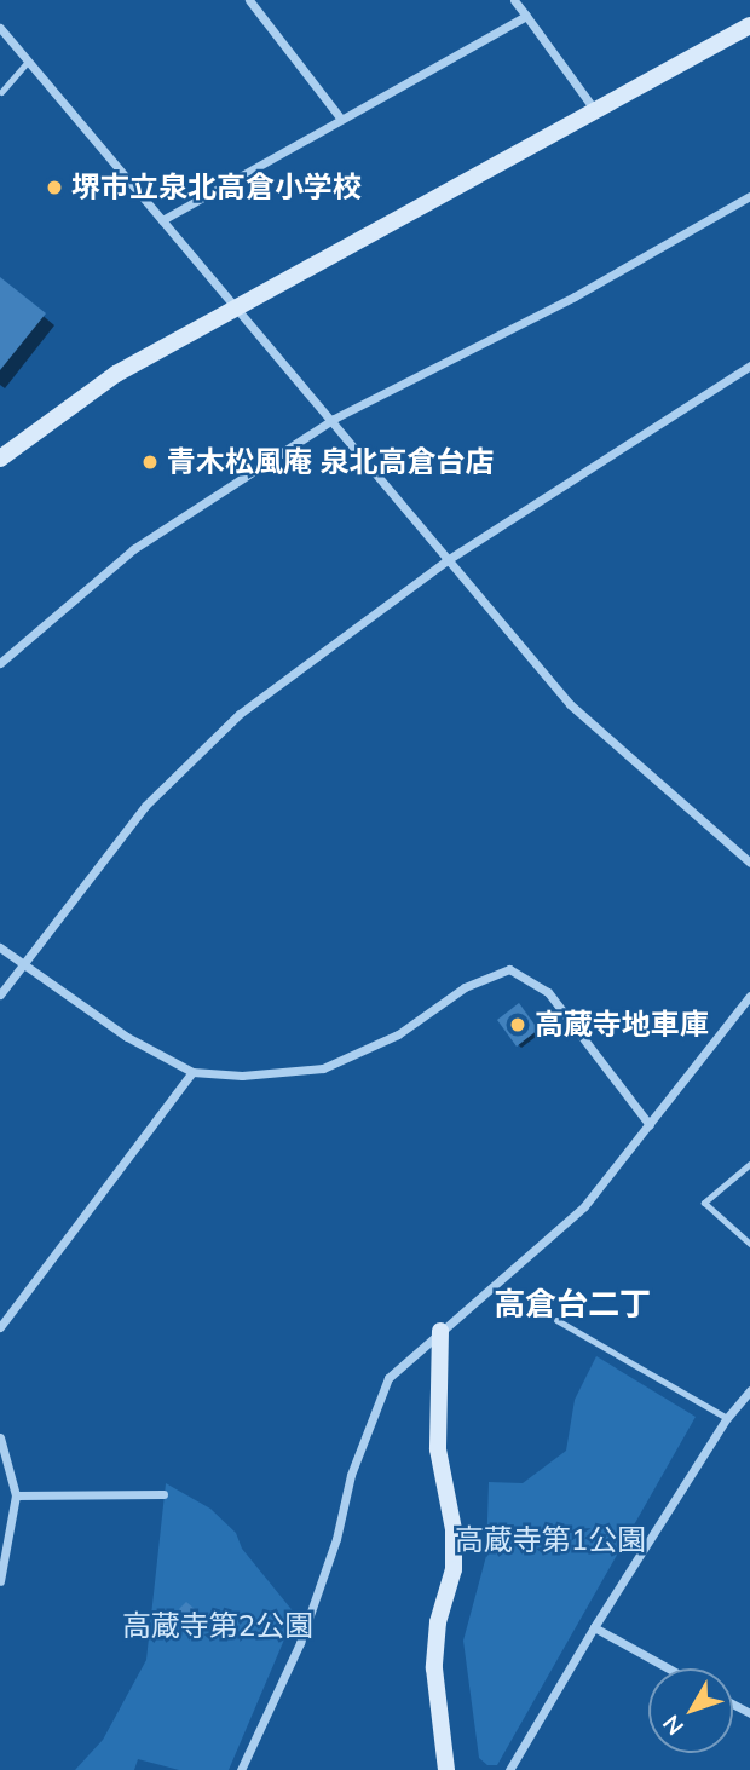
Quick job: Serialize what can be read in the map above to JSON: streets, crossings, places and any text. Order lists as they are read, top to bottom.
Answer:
{
  "districts": ["高倉台二丁"],
  "parks": ["高蔵寺第1公園", "高蔵寺第2公園"],
  "places": ["堺市立泉北高倉小学校", "青木松風庵 泉北高倉台店", "高蔵寺地車庫"],
  "north": "bottom left"
}
